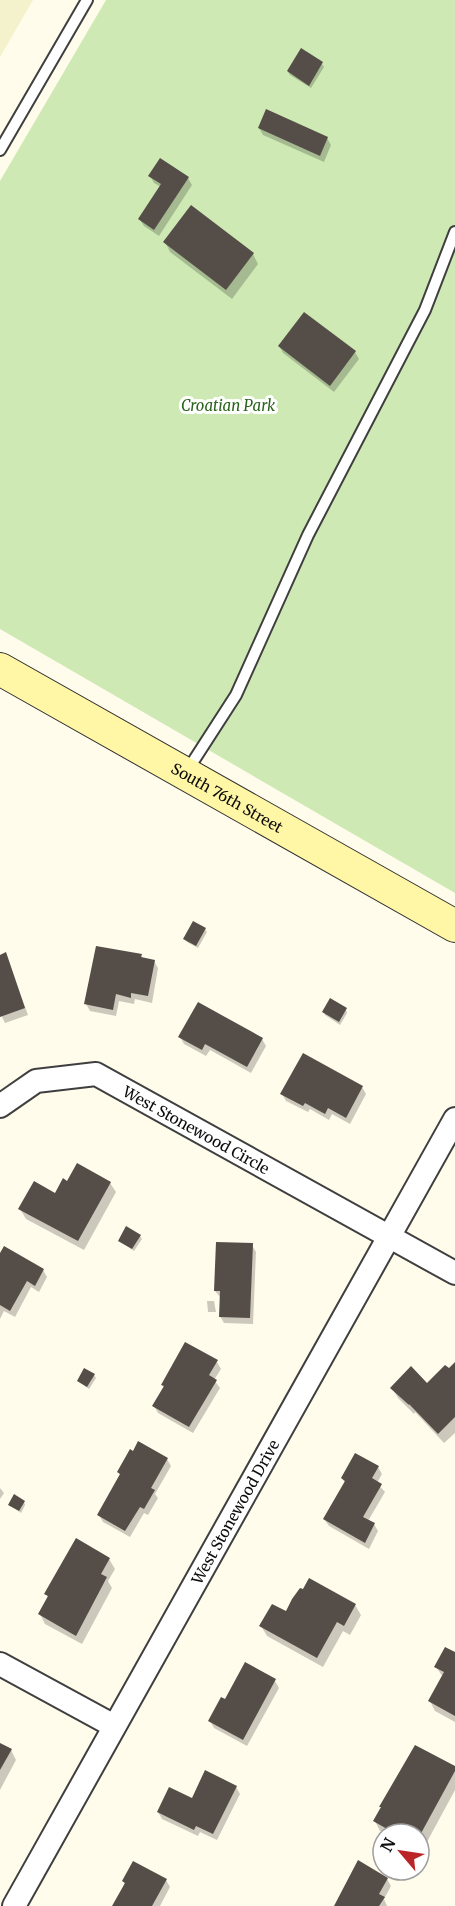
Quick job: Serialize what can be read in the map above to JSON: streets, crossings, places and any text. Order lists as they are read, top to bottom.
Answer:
{
  "streets": {
    "main road": ["South 76th Street"],
    "street": ["West Stonewood Circle", "West Stonewood Drive"]
  },
  "crossings": [
    ["West Stonewood Circle", "West Stonewood Drive"]
  ],
  "parks": ["Croatian Park"],
  "north": "top left"
}
